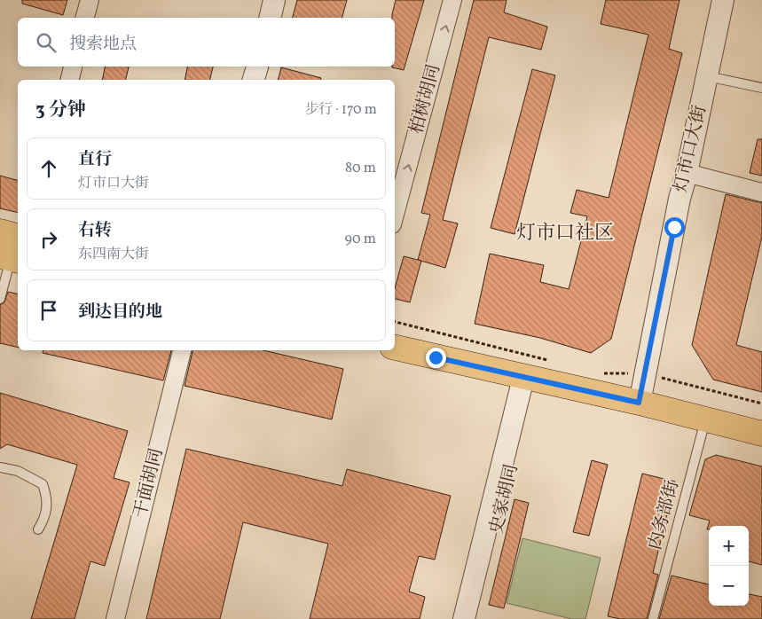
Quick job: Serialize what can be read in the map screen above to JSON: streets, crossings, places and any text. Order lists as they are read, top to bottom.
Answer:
{
  "streets": {
    "street": [
      "柏树胡同",
      "灯市口大街",
      "干面胡同",
      "史家胡同"
    ],
    "lane": ["内务部街"]
  },
  "one_way": ["柏树胡同"],
  "districts": ["灯市口社区"],
  "page": {
    "search": "搜索地点",
    "heading": ["3 分钟", "步行 · 170 m"],
    "list": [
      ["直行", "灯市口大街", "80 m"],
      ["右转", "东四南大街", "90 m"],
      "到达目的地"
    ],
    "map_buttons": ["+", "−"]
  }
}
